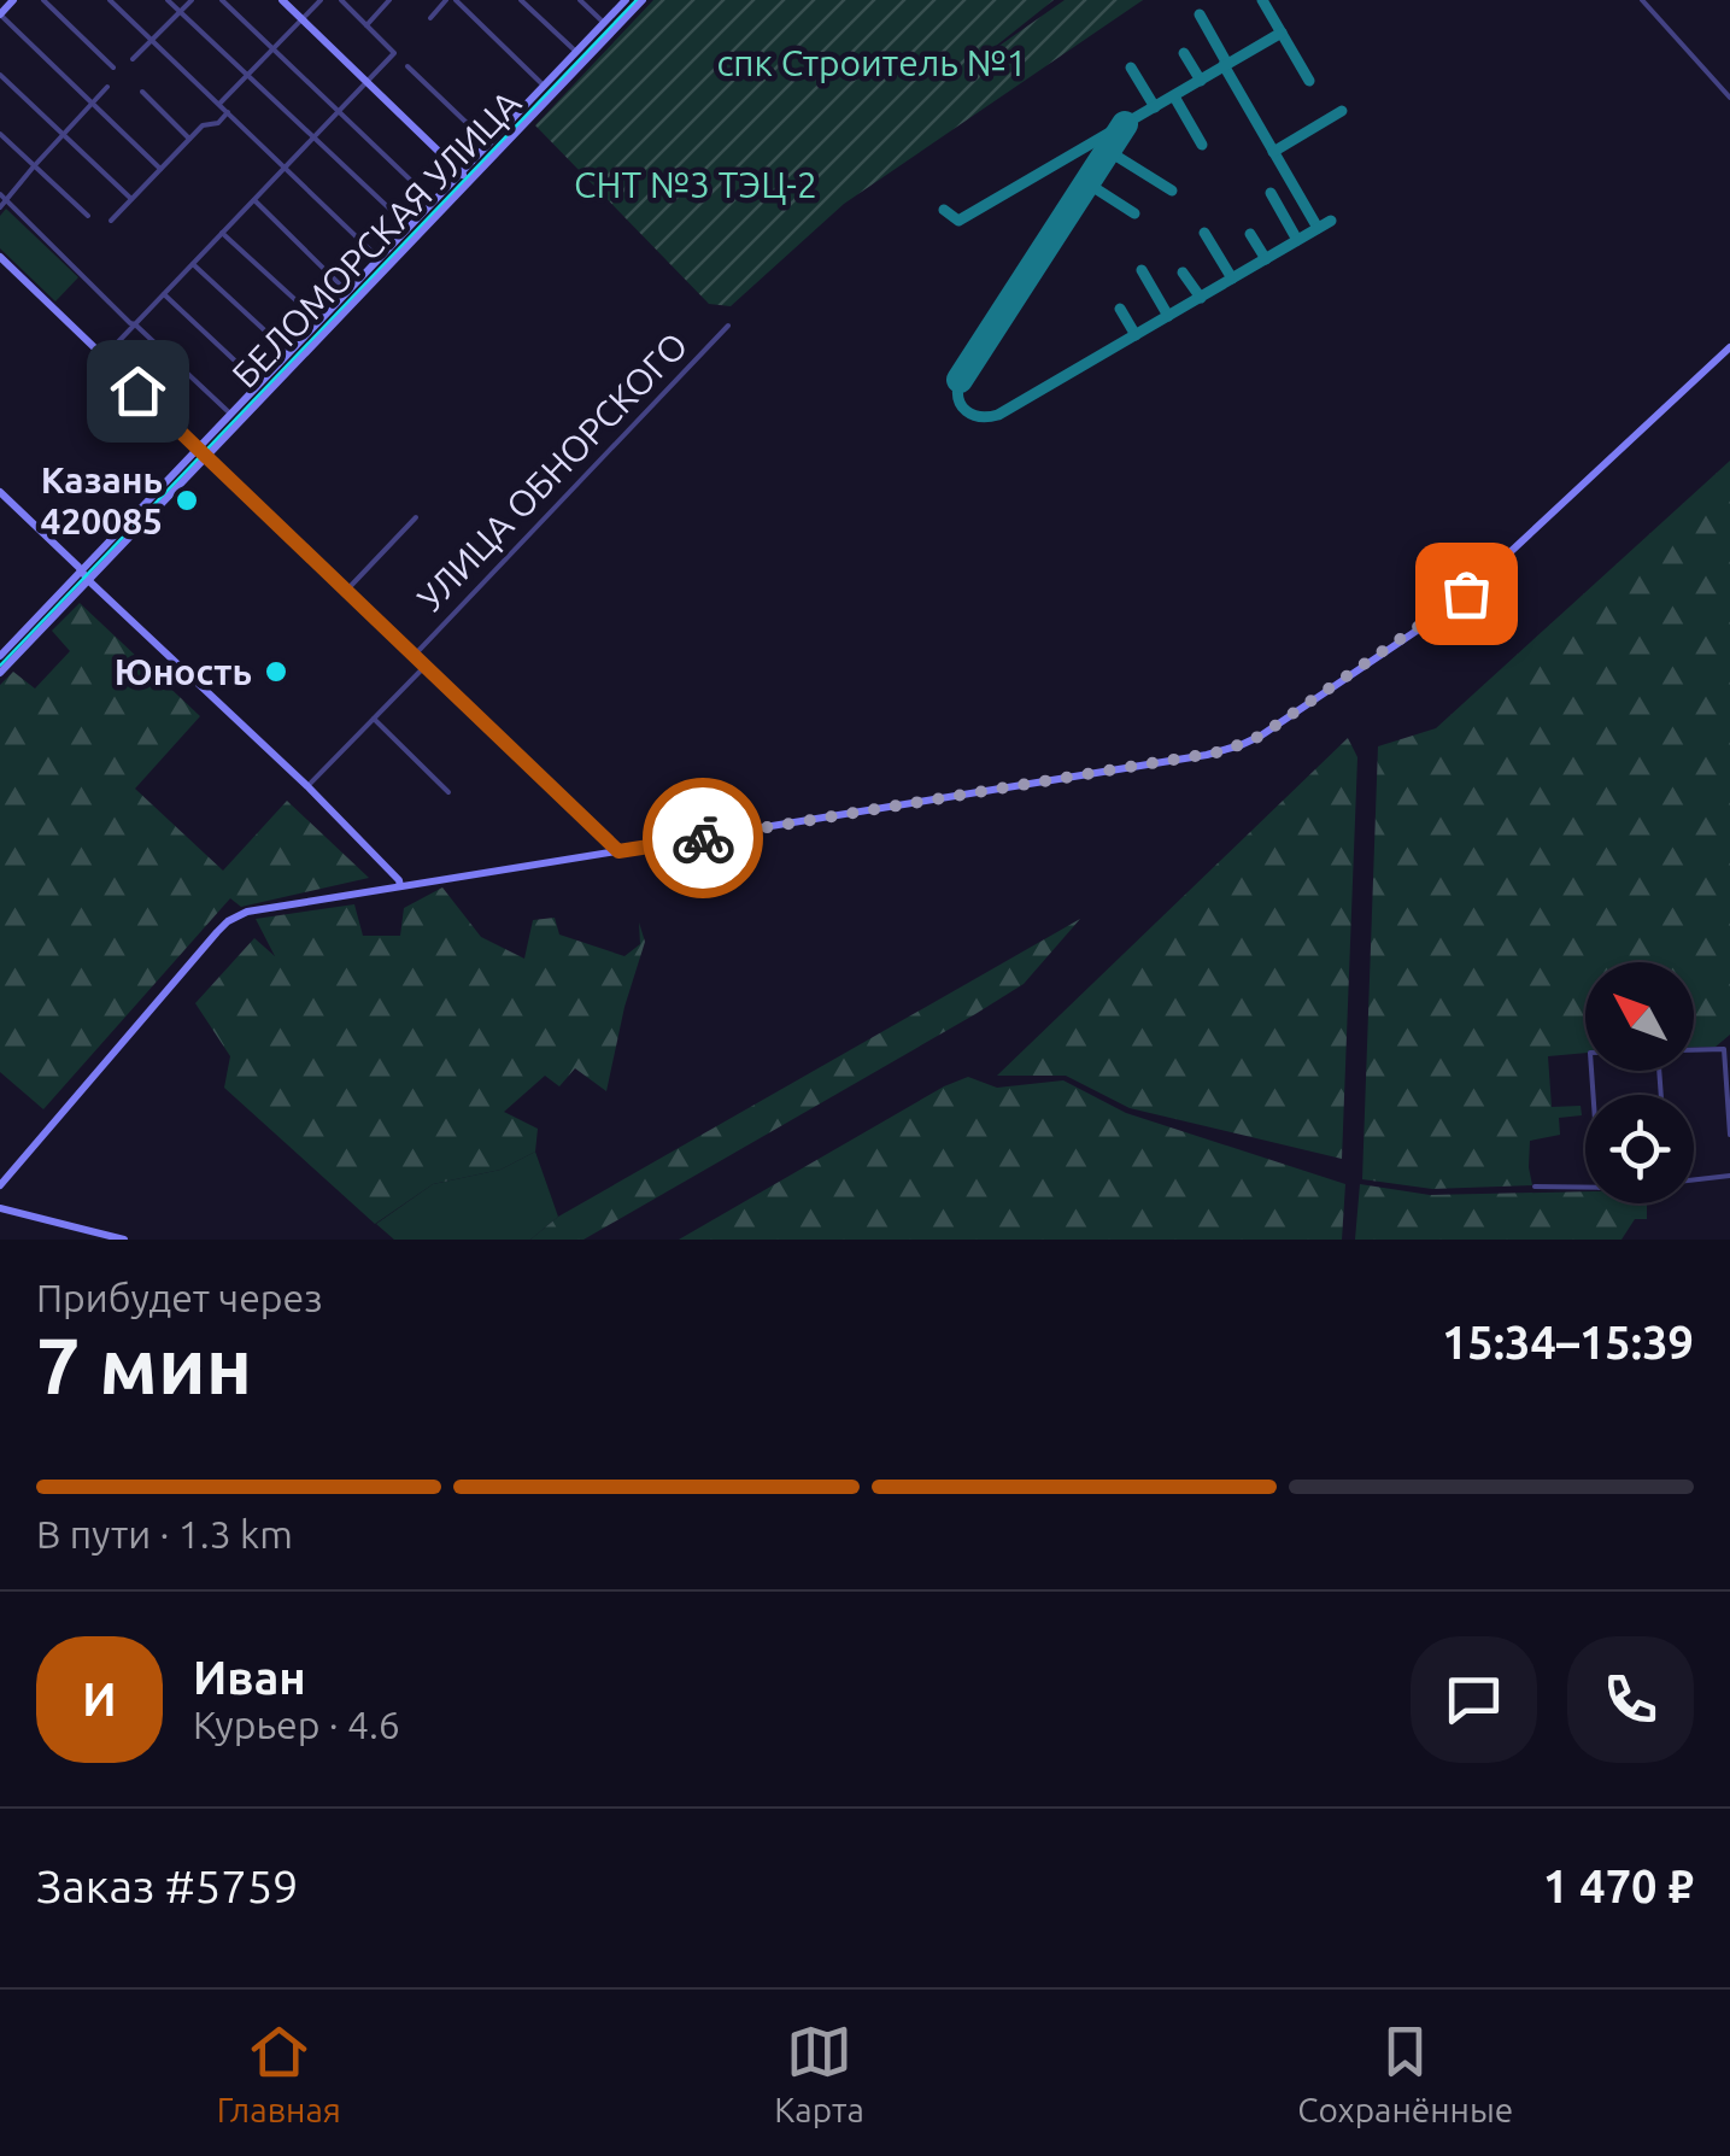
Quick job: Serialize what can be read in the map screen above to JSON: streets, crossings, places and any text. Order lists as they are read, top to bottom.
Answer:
{
  "streets": {
    "main road": ["БЕЛОМОРСКАЯ УЛИЦА"],
    "street": ["УЛИЦА ОБНОРСКОГО"]
  },
  "parks": ["спк Строитель №1", "СНТ №3 ТЭЦ-2"],
  "places": ["Казань 420085", "Юность"],
  "north": "top left",
  "page": {
    "heading": ["7 мин", "Прибудет через", "15:34–15:39"],
    "panel": [
      "Иван",
      "Курьер · 4.6",
      "Заказ #5759",
      "1 470 ₽"
    ],
    "bar": "В пути · 1.3 km",
    "round": "И",
    "tabs": ["Главная", "Карта", "Сохранённые"]
  }
}
